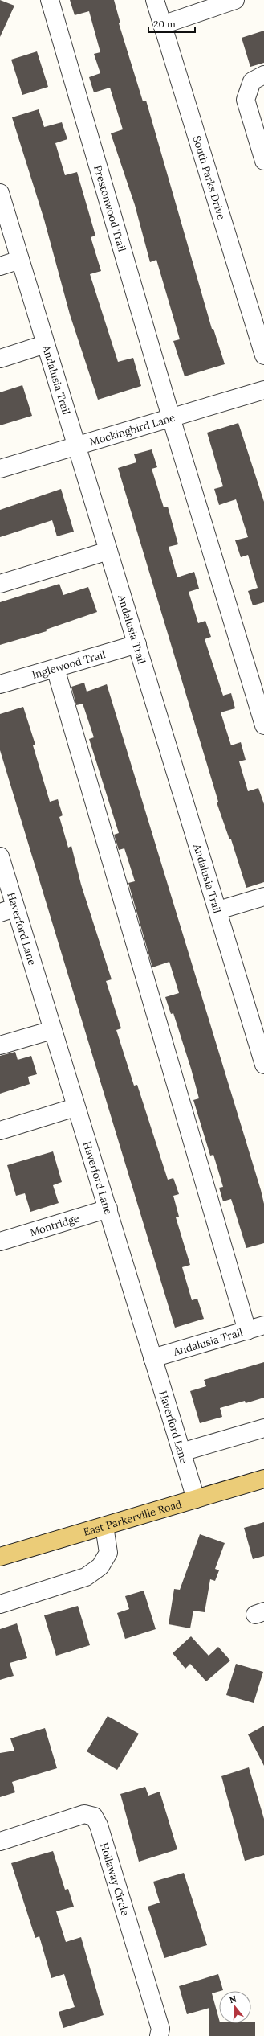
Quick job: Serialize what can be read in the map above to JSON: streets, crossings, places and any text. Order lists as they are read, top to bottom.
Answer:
{
  "streets": {
    "main road": ["East Parkerville Road"],
    "street": [
      "South Parks Drive",
      "Prestonwood Trail",
      "Andalusia Trail",
      "Mockingbird Lane",
      "Inglewood Trail",
      "Haverford Lane",
      "Montridge",
      "Hollaway Circle"
    ]
  },
  "crossings": [
    ["Prestonwood Trail", "Mockingbird Lane"],
    ["Andalusia Trail", "Mockingbird Lane"],
    ["Andalusia Trail", "Inglewood Trail"],
    ["Andalusia Trail", "Haverford Lane"],
    ["Haverford Lane", "Montridge"],
    ["Haverford Lane", "East Parkerville Road"]
  ],
  "scale_bar": "20 m",
  "north": "top"
}
